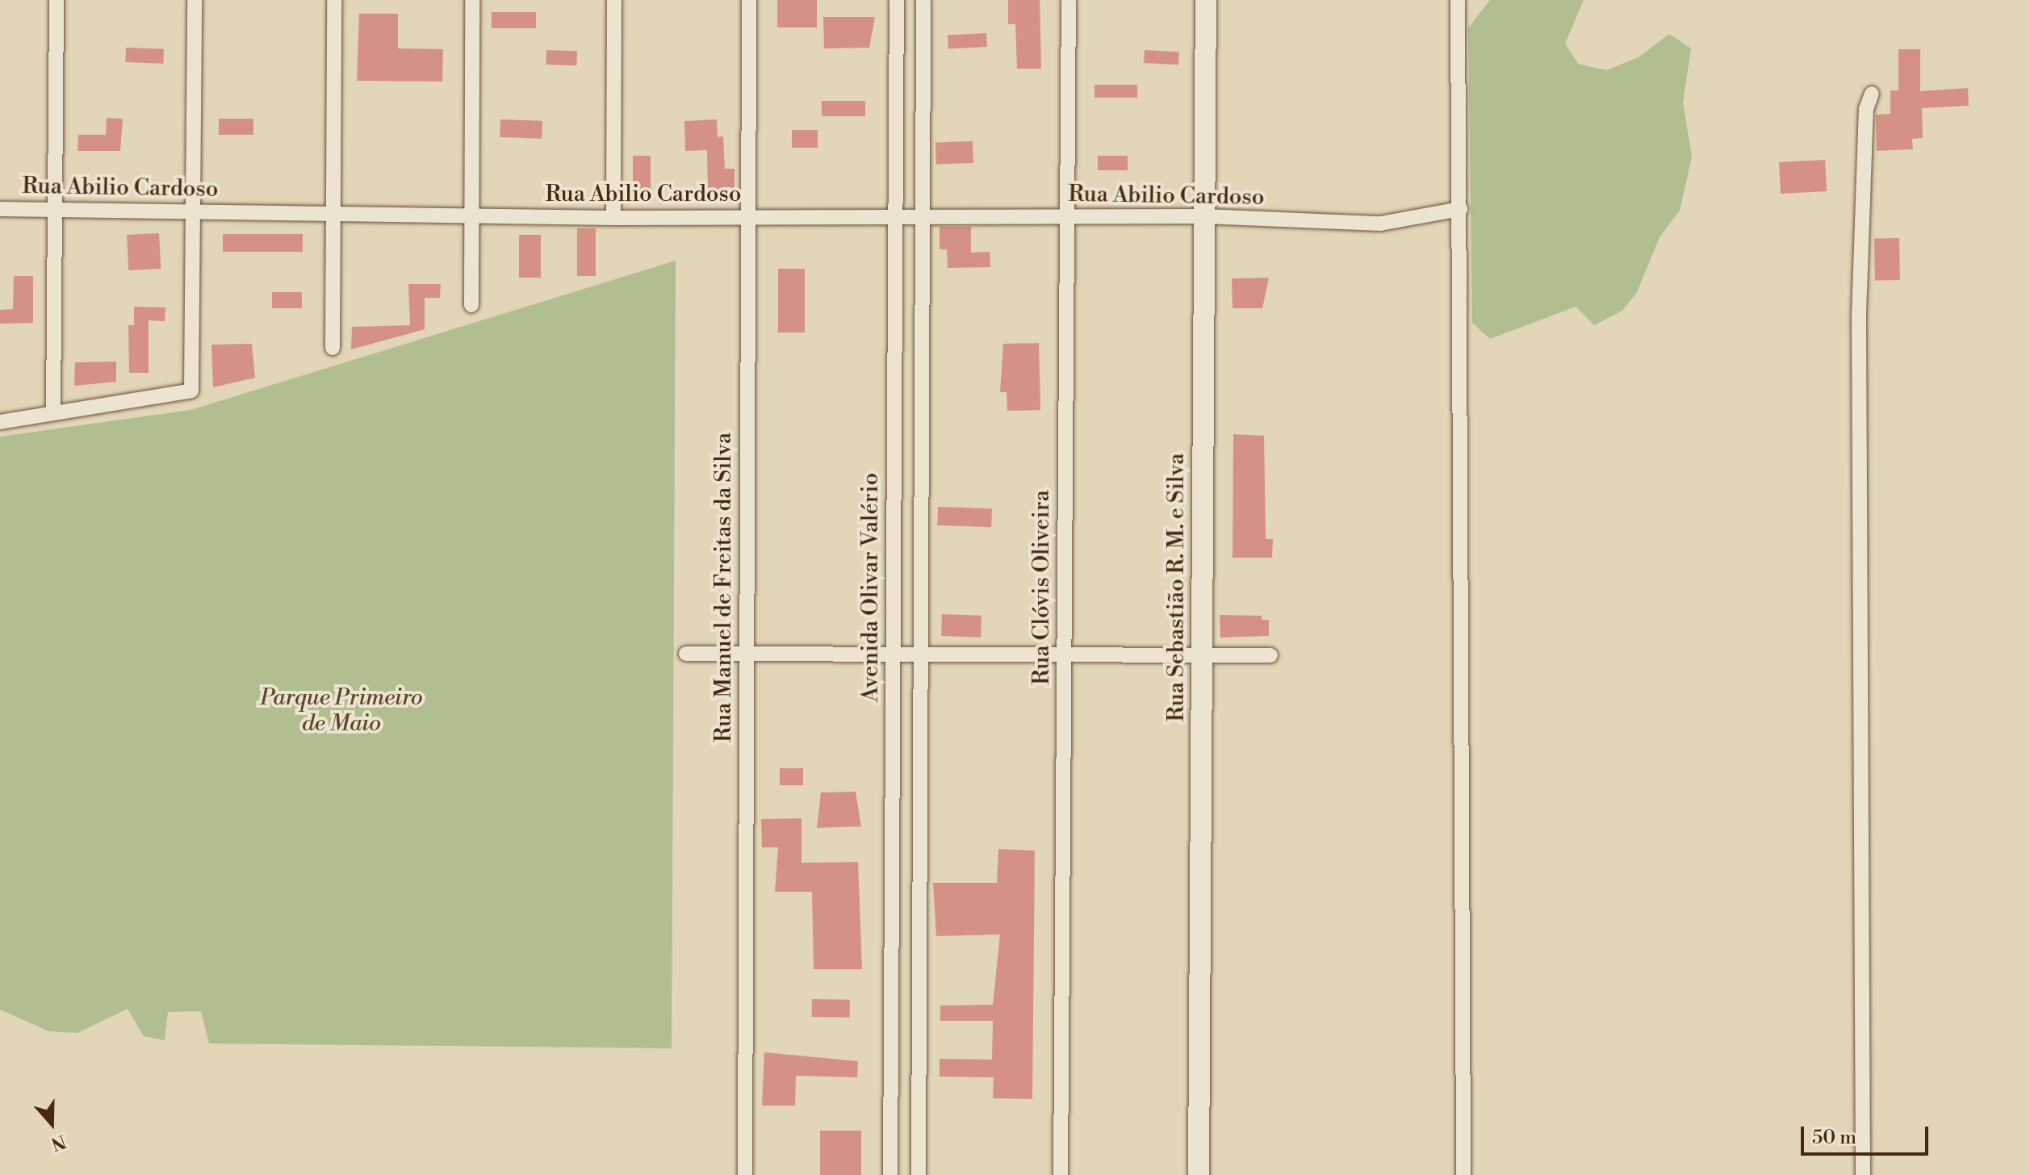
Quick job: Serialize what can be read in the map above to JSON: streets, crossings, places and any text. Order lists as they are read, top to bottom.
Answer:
{
  "streets": {
    "street": [
      "Rua Abilio Cardoso",
      "Rua Manuel de Freitas da Silva",
      "Avenida Olivar Valério",
      "Rua Clóvis Oliveira",
      "Rua Sebastião R. M. e Silva"
    ]
  },
  "crossings": [
    ["Rua Abilio Cardoso", "Rua Manuel de Freitas da Silva"],
    ["Rua Abilio Cardoso", "Avenida Olivar Valério"],
    ["Rua Abilio Cardoso", "Rua Clóvis Oliveira"],
    ["Rua Abilio Cardoso", "Rua Sebastião R. M. e Silva"]
  ],
  "parks": ["Parque Primeiro de Maio"],
  "scale_bar": "50 m",
  "north": "bottom"
}
